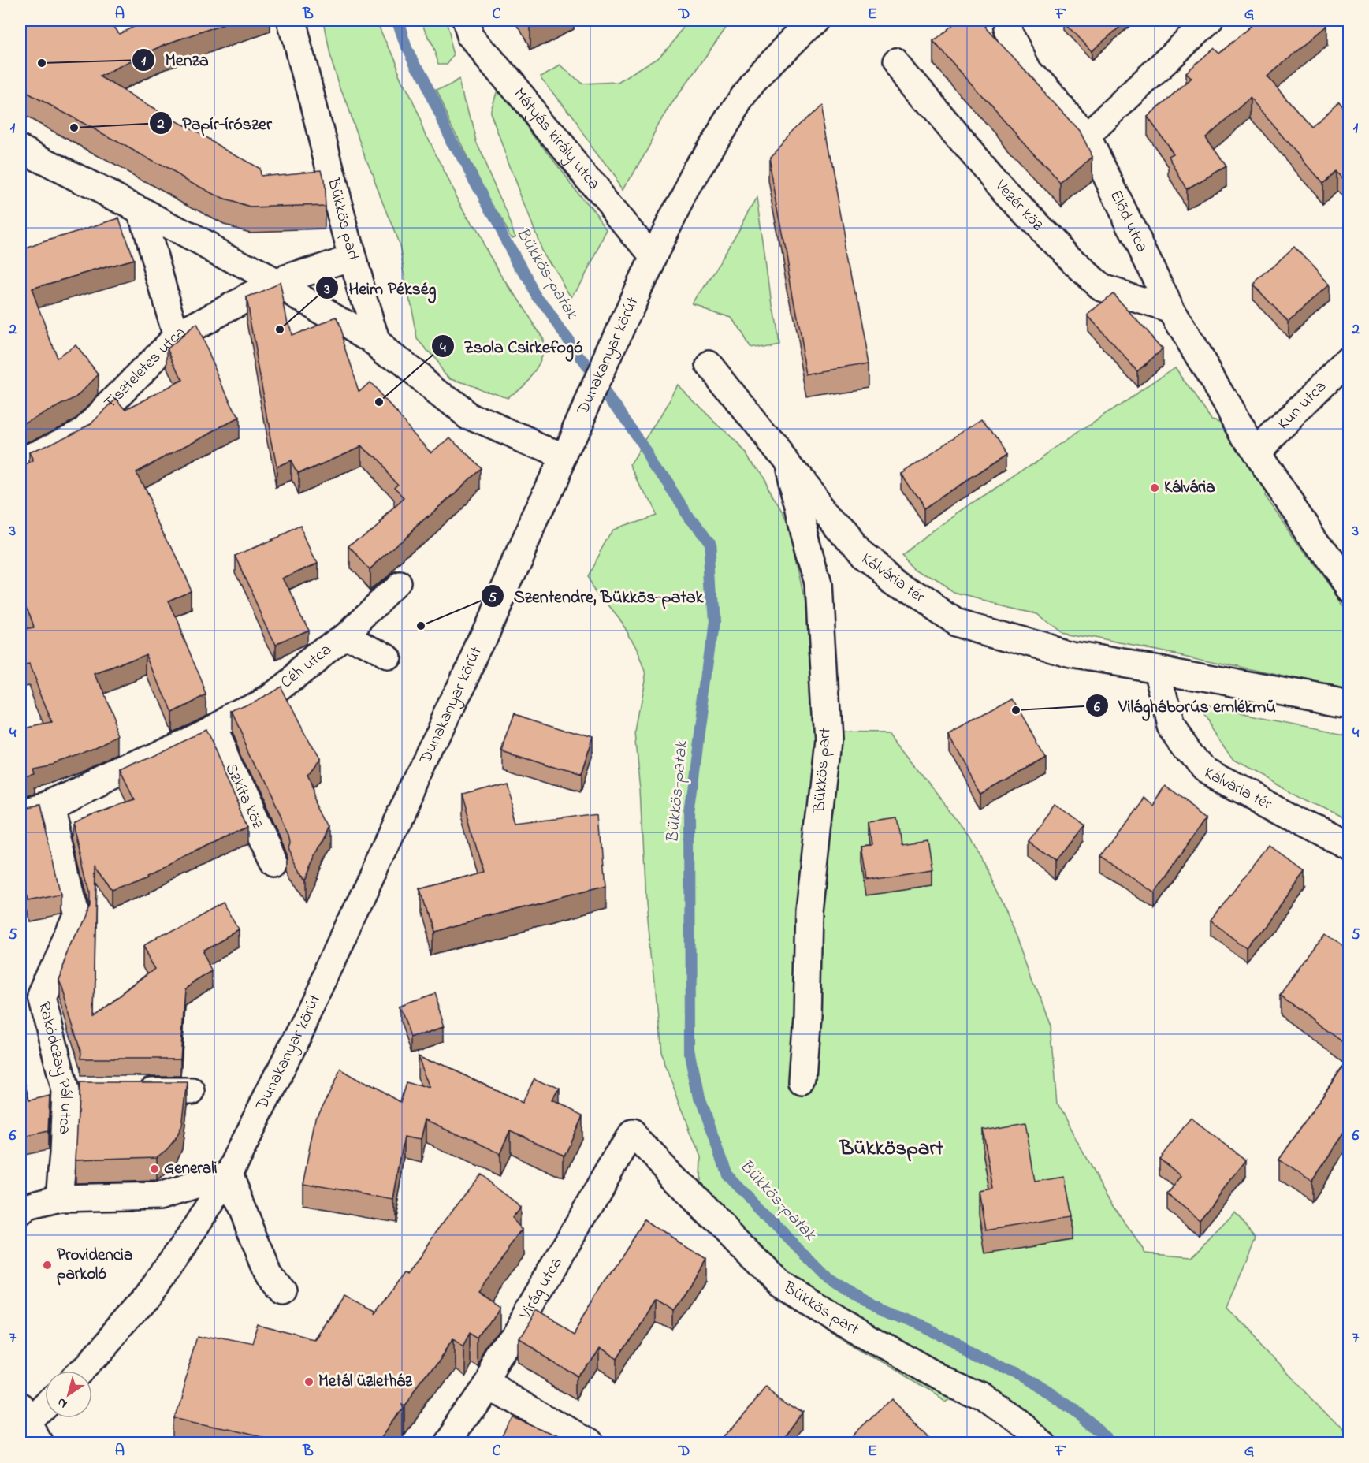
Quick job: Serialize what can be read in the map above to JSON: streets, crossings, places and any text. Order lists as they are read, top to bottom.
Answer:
{
  "streets": {
    "street": [
      "Mátyás király utca",
      "Vezér köz",
      "Bükkös part",
      "Előd utca",
      "Dunakanyar körút",
      "Tiszteletes utca",
      "Kun utca",
      "Kálvária tér",
      "Céh utca",
      "Szkíta köz",
      "Rakódczay Pál utca",
      "Virág utca"
    ]
  },
  "crossings": [
    ["Mátyás király utca", "Dunakanyar körút"],
    ["Vezér köz", "Előd utca"],
    ["Bükkös part", "Tiszteletes utca"],
    ["Bükkös part", "Kálvária tér"],
    ["Bükkös part", "Virág utca"],
    ["Előd utca", "Kun utca"],
    ["Céh utca", "Szkíta köz"],
    ["Céh utca", "Rakódczay Pál utca"]
  ],
  "districts": ["Bükköspart"],
  "water": ["Bükkös-patak"],
  "places": [
    "Menza",
    "Papír-írószer",
    "Heim Pékség",
    "Zsola Csirkefogó",
    "Kálvária",
    "Szentendre, Bükkös-patak",
    "Világháborús emlékmű",
    "Generali",
    "Providencia parkoló",
    "Metál üzletház"
  ],
  "north": "bottom left",
  "grid": {
    "columns": [
      "A",
      "B",
      "C",
      "D",
      "E",
      "F",
      "G"
    ],
    "rows": [
      "1",
      "2",
      "3",
      "4",
      "5",
      "6",
      "7"
    ]
  }
}
